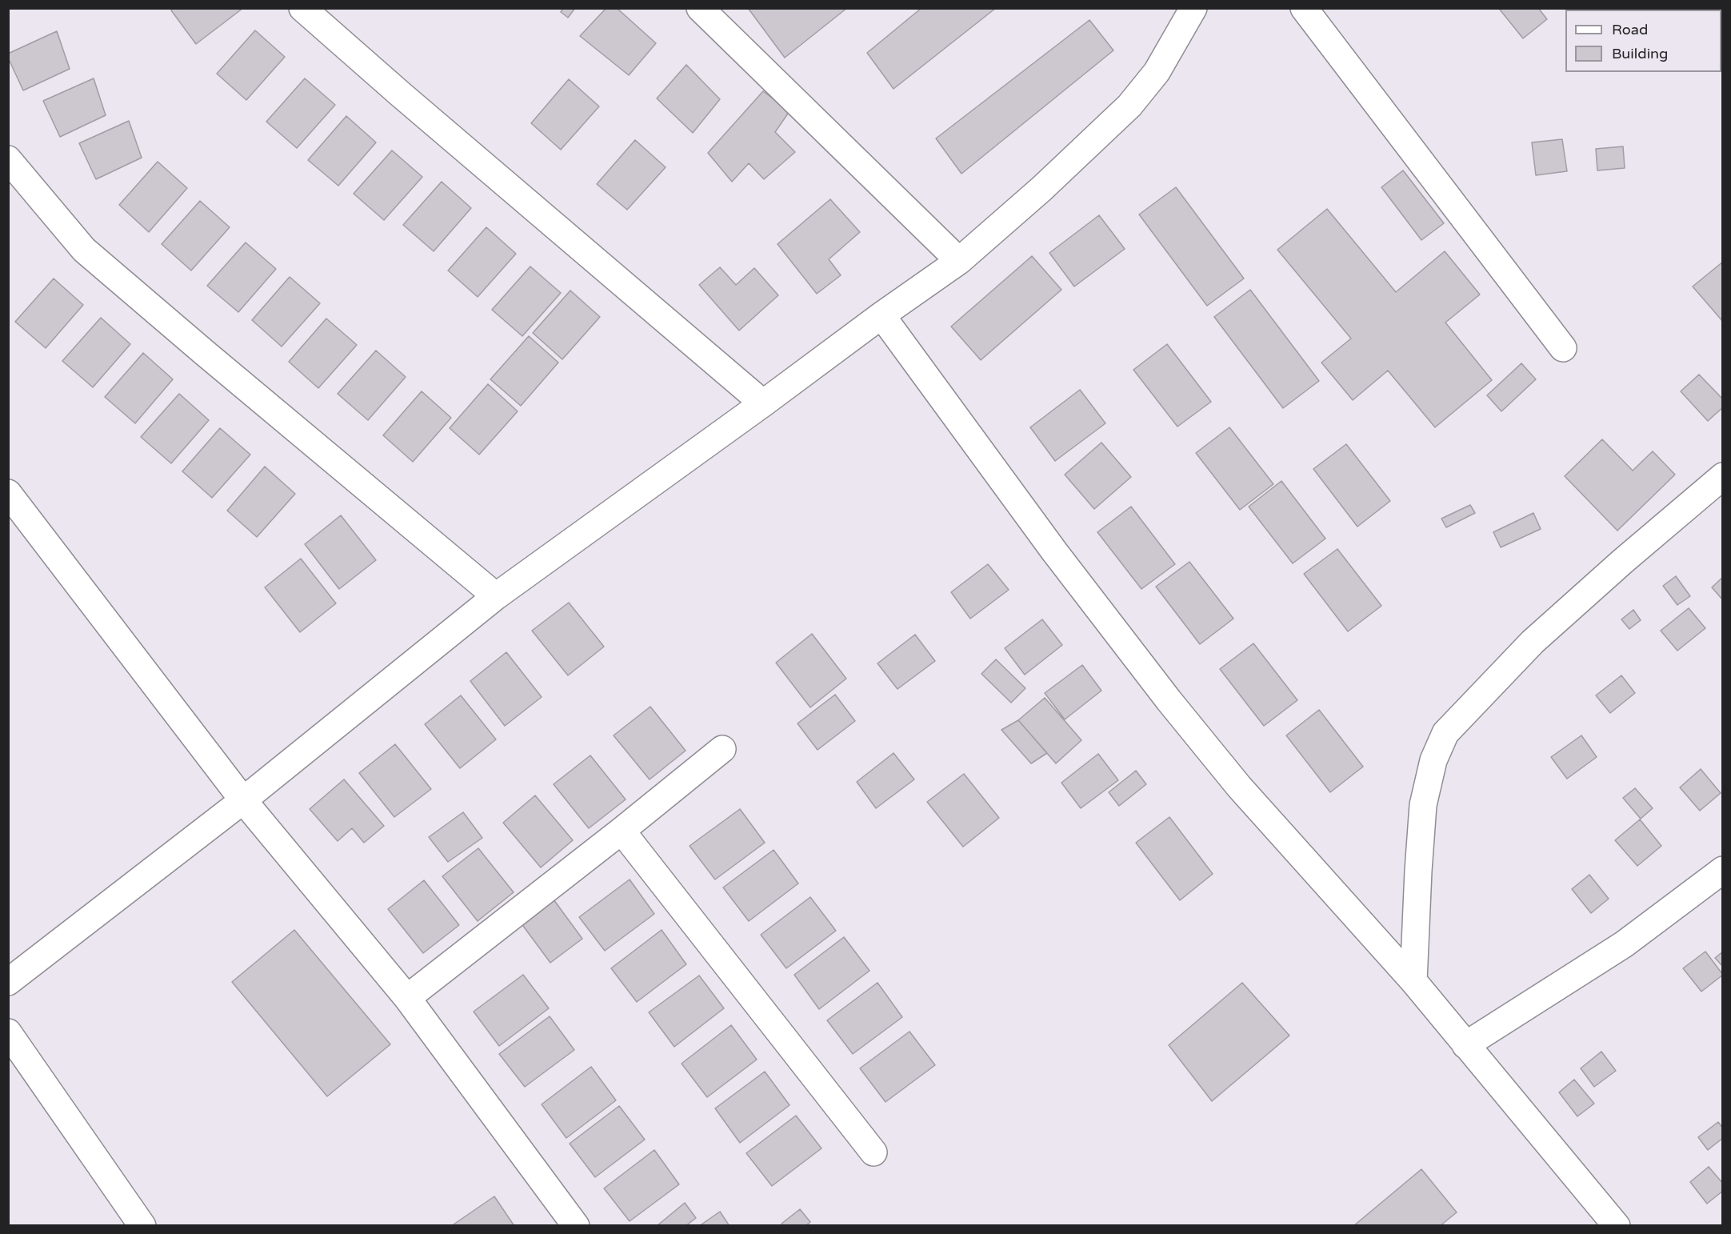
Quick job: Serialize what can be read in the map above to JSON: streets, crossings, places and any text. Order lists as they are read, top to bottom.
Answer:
{
  "legend": ["Road", "Building"]
}
